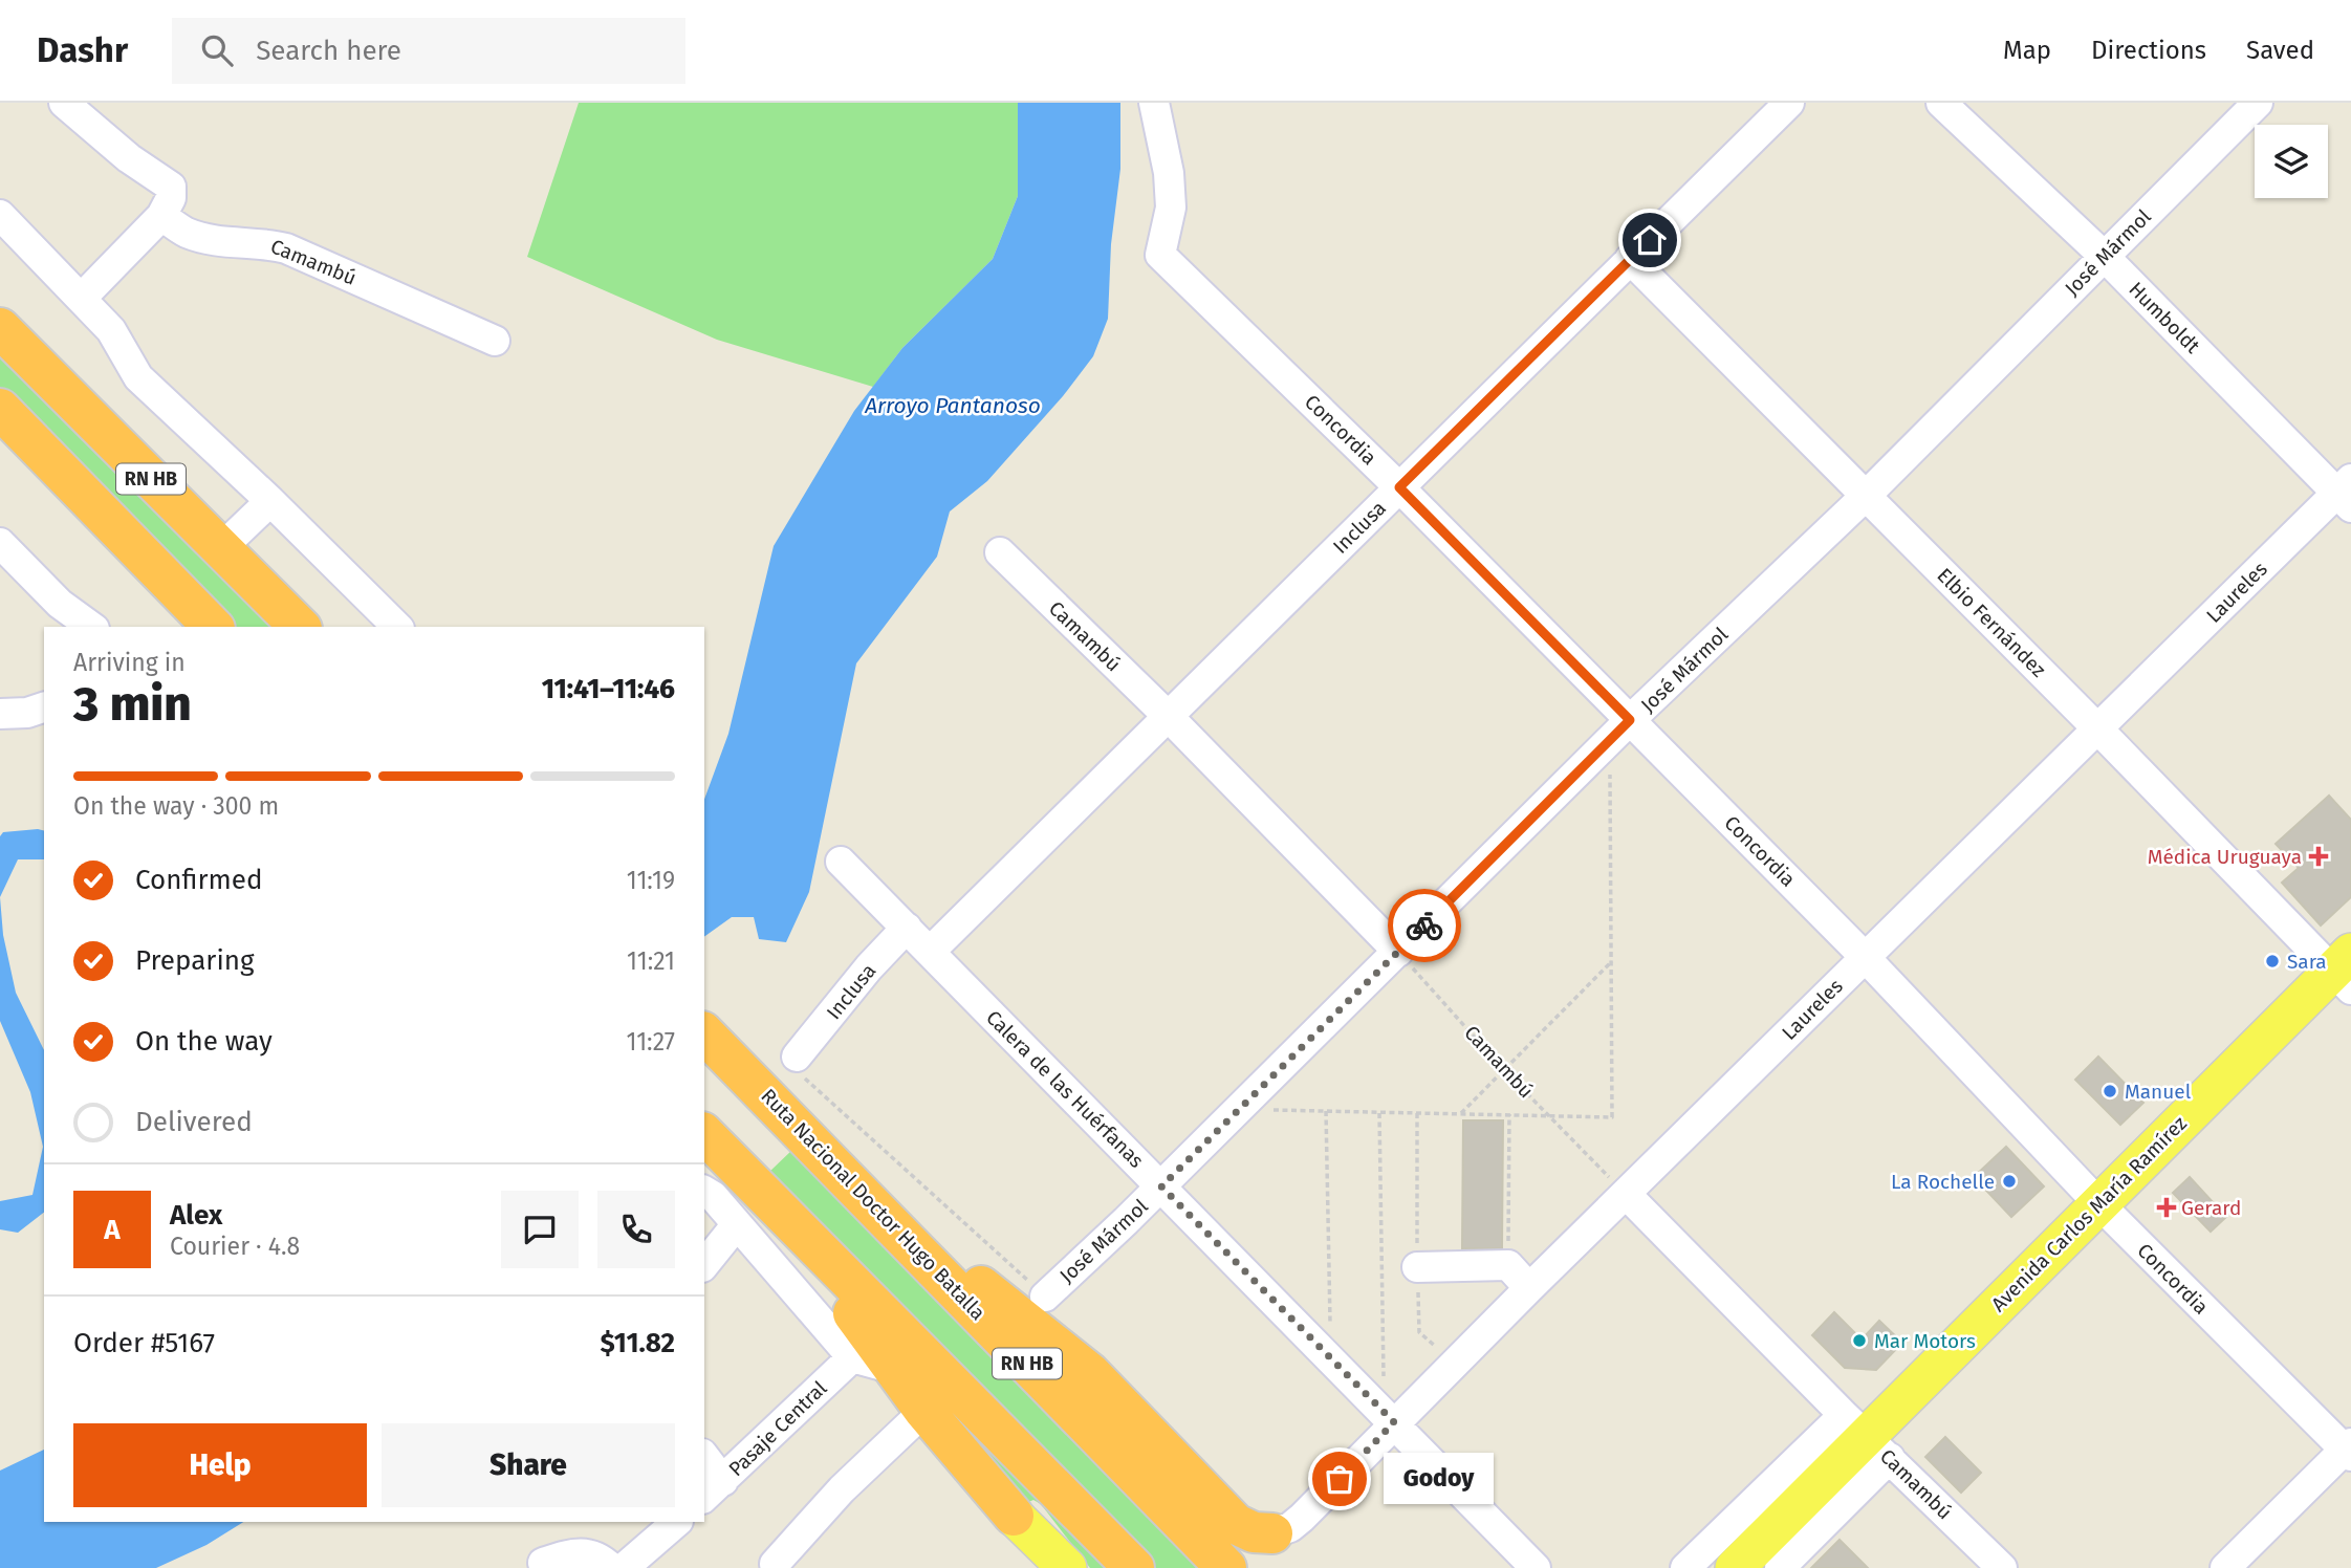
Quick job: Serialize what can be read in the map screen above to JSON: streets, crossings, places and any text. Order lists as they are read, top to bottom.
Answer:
{
  "streets": {
    "highway": ["RN HB", "Ruta Nacional Doctor Hugo Batalla"],
    "main road": ["Avenida Carlos María Ramírez"],
    "street": [
      "José Mármol",
      "Camambú",
      "Humboldt",
      "Concordia",
      "Inclusa",
      "Laureles",
      "Elbio Fernández",
      "Calera de las Huérfanas",
      "Pasaje Central"
    ]
  },
  "crossings": [
    ["José Mármol", "Camambú"],
    ["José Mármol", "Humboldt"],
    ["José Mármol", "Concordia"],
    ["José Mármol", "Elbio Fernández"],
    ["José Mármol", "Calera de las Huérfanas"],
    ["Camambú", "Inclusa"],
    ["Camambú", "Laureles"],
    ["Camambú", "Avenida Carlos María Ramírez"],
    ["Humboldt", "Laureles"],
    ["Concordia", "Inclusa"],
    ["Concordia", "Laureles"],
    ["Concordia", "Avenida Carlos María Ramírez"],
    ["Inclusa", "Elbio Fernández"],
    ["Inclusa", "Calera de las Huérfanas"],
    ["Laureles", "Elbio Fernández"],
    ["Laureles", "Calera de las Huérfanas"],
    ["Elbio Fernández", "Avenida Carlos María Ramírez"]
  ],
  "water": ["Arroyo Pantanoso"],
  "places": {
    "health": ["Médica Uruguaya", "Gerard"],
    "other": [
      "Sara",
      "Manuel",
      "La Rochelle",
      "Mar Motors",
      "Godoy"
    ]
  },
  "page": {
    "header": "Dashr",
    "search": "Search here",
    "nav": ["Map", "Directions", "Saved"],
    "heading": ["3 min", "Arriving in", "11:41–11:46"],
    "panel": [
      "Alex",
      "Courier · 4.8",
      "Order #5167",
      "$11.82"
    ],
    "bar": "On the way · 300 m",
    "list": [
      ["Confirmed", "11:19"],
      ["Preparing", "11:21"],
      ["On the way", "11:27"],
      "Delivered"
    ],
    "round": "A",
    "buttons": ["Help", "Share"],
    "bubble": "Godoy"
  }
}
